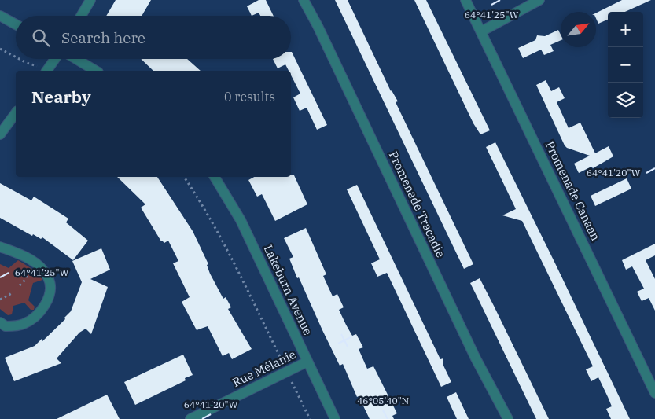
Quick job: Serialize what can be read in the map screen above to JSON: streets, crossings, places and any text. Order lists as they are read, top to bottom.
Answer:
{
  "streets": {
    "street": [
      "Promenade Canaan",
      "Promenade Tracadie",
      "Lakeburn Avenue",
      "Rue Mélanie"
    ]
  },
  "crossings": [
    ["Lakeburn Avenue", "Rue Mélanie"]
  ],
  "north": "top right",
  "page": {
    "map_buttons": ["+", "−"],
    "search": "Search here",
    "heading": ["Nearby", "0 results"]
  },
  "coordinates": ["64°41'25\"W", "64°41'20\"W", "46°05'40\"N"]
}
